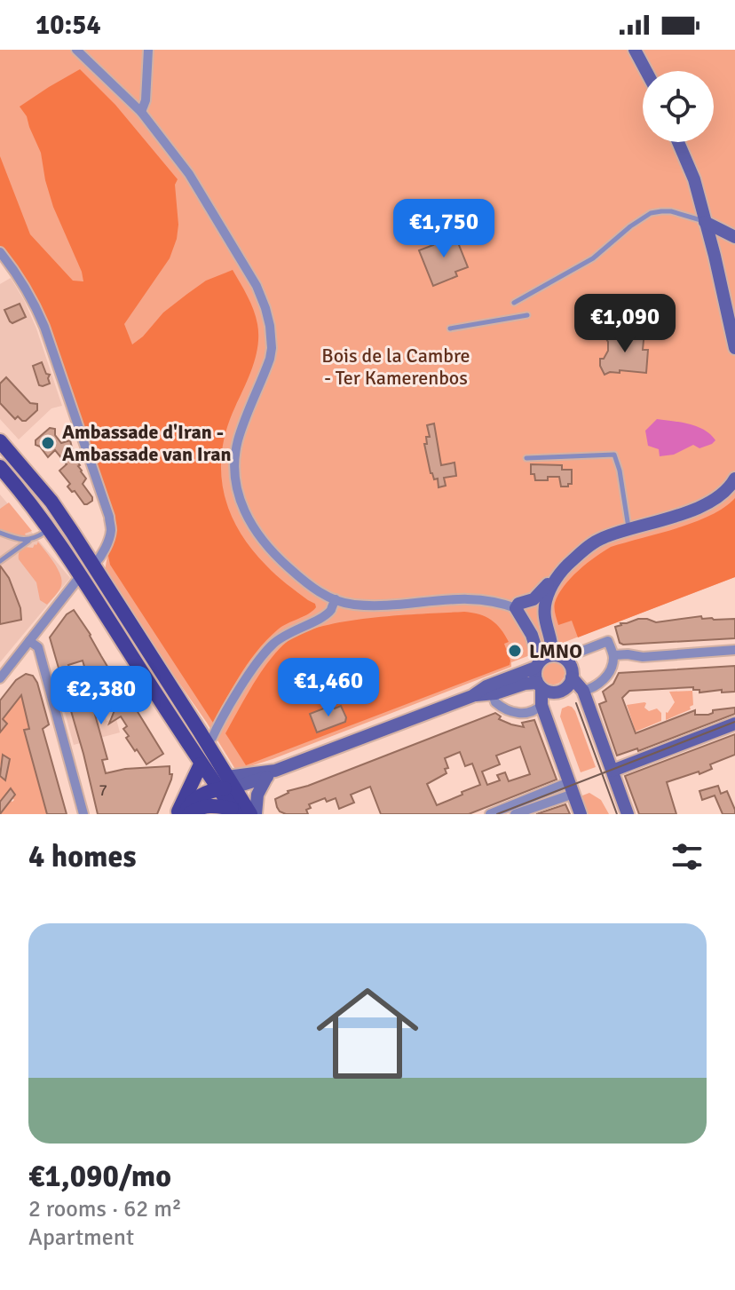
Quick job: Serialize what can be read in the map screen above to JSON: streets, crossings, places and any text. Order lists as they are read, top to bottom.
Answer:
{
  "parks": ["Bois de la Cambre - Ter Kamerenbos"],
  "places": ["Ambassade d'Iran - Ambassade van Iran", "LMNO"],
  "house_numbers": ["7"],
  "page": {
    "status": "10:54",
    "price": [
      "€1,750",
      "€1,090",
      "€1,460",
      "€2,380"
    ],
    "heading": "4 homes",
    "list": [
      {
        "name": "€1,090/mo",
        "note": "2 rooms · 62 m² · Apartment"
      }
    ]
  }
}
